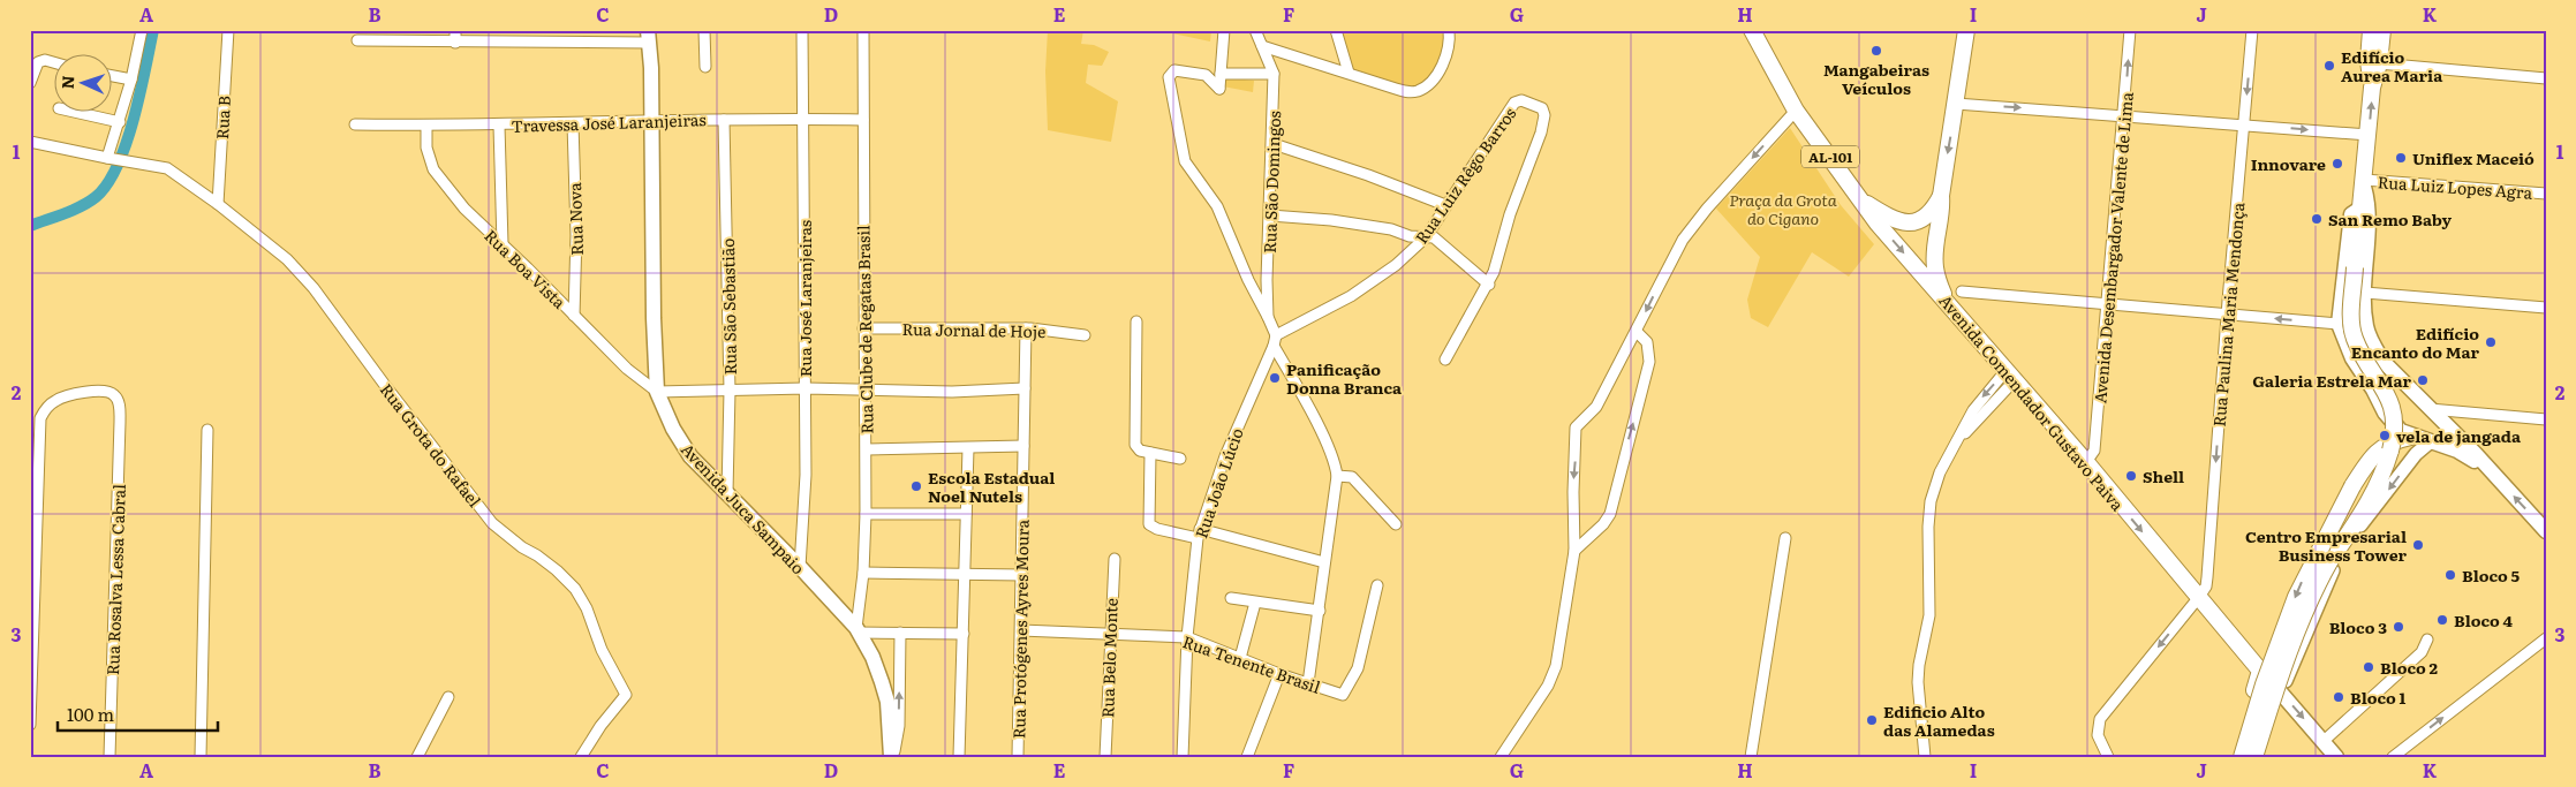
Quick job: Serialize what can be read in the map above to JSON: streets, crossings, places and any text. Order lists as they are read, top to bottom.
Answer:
{
  "streets": {
    "main road": ["AL-101", "Avenida Comendador Gustavo Paiva", "Avenida Juca Sampaio"],
    "street": [
      "Rua B",
      "Travessa José Laranjeiras",
      "Rua Luiz Rêgo Barros",
      "Rua São Domingos",
      "Rua Luiz Lopes Agra",
      "Rua Nova",
      "Avenida Desembargador Valente de Lima",
      "Rua Boa Vista",
      "Rua José Laranjeiras",
      "Rua São Sebastião",
      "Rua Paulina Maria Mendonça",
      "Rua Clube de Regatas Brasil",
      "Rua Jornal de Hoje",
      "Rua Grota do Rafael",
      "Rua João Lúcio",
      "Rua Rosalva Lessa Cabral",
      "Rua Protógenes Ayres Moura",
      "Rua Belo Monte",
      "Rua Tenente Brasil"
    ]
  },
  "crossings": [
    ["Rua B", "Rua Grota do Rafael"],
    ["Travessa José Laranjeiras", "Rua Nova"],
    ["Travessa José Laranjeiras", "Rua Boa Vista"],
    ["Travessa José Laranjeiras", "Rua José Laranjeiras"],
    ["Travessa José Laranjeiras", "Rua São Sebastião"],
    ["Travessa José Laranjeiras", "Rua Clube de Regatas Brasil"],
    ["Travessa José Laranjeiras", "Avenida Juca Sampaio"],
    ["Rua Luiz Rêgo Barros", "Rua São Domingos"],
    ["Rua Luiz Rêgo Barros", "Rua João Lúcio"],
    ["Rua São Domingos", "Rua João Lúcio"],
    ["Rua Nova", "Rua Boa Vista"],
    ["Avenida Desembargador Valente de Lima", "Avenida Comendador Gustavo Paiva"],
    ["Rua Boa Vista", "Avenida Juca Sampaio"],
    ["Rua José Laranjeiras", "Avenida Juca Sampaio"],
    ["Rua São Sebastião", "Avenida Juca Sampaio"],
    ["Rua Paulina Maria Mendonça", "Avenida Comendador Gustavo Paiva"],
    ["Rua Clube de Regatas Brasil", "Rua Jornal de Hoje"],
    ["Rua Clube de Regatas Brasil", "Avenida Juca Sampaio"],
    ["Rua Jornal de Hoje", "Rua Protógenes Ayres Moura"],
    ["Rua João Lúcio", "Rua Tenente Brasil"],
    ["Rua Protógenes Ayres Moura", "Rua Tenente Brasil"],
    ["Rua Belo Monte", "Rua Tenente Brasil"]
  ],
  "one_way": ["Rua Paulina Maria Mendonça", "Avenida Comendador Gustavo Paiva"],
  "parks": ["Praça da Grota do Cigano"],
  "places": [
    "Mangabeiras Veículos",
    "Edifício Aurea Maria",
    "Uniflex Maceió",
    "Innovare",
    "San Remo Baby",
    "Edifício Encanto do Mar",
    "Panificação Donna Branca",
    "Galeria Estrela Mar",
    "vela de jangada",
    "Shell",
    "Escola Estadual Noel Nutels",
    "Centro Empresarial Business Tower",
    "Bloco 5",
    "Bloco 4",
    "Bloco 3",
    "Bloco 2",
    "Bloco 1",
    "Edificio Alto das Alamedas"
  ],
  "scale_bar": "100 m",
  "north": "left",
  "grid": {
    "columns": [
      "A",
      "B",
      "C",
      "D",
      "E",
      "F",
      "G",
      "H",
      "I",
      "J",
      "K"
    ],
    "rows": ["1", "2", "3"]
  }
}
